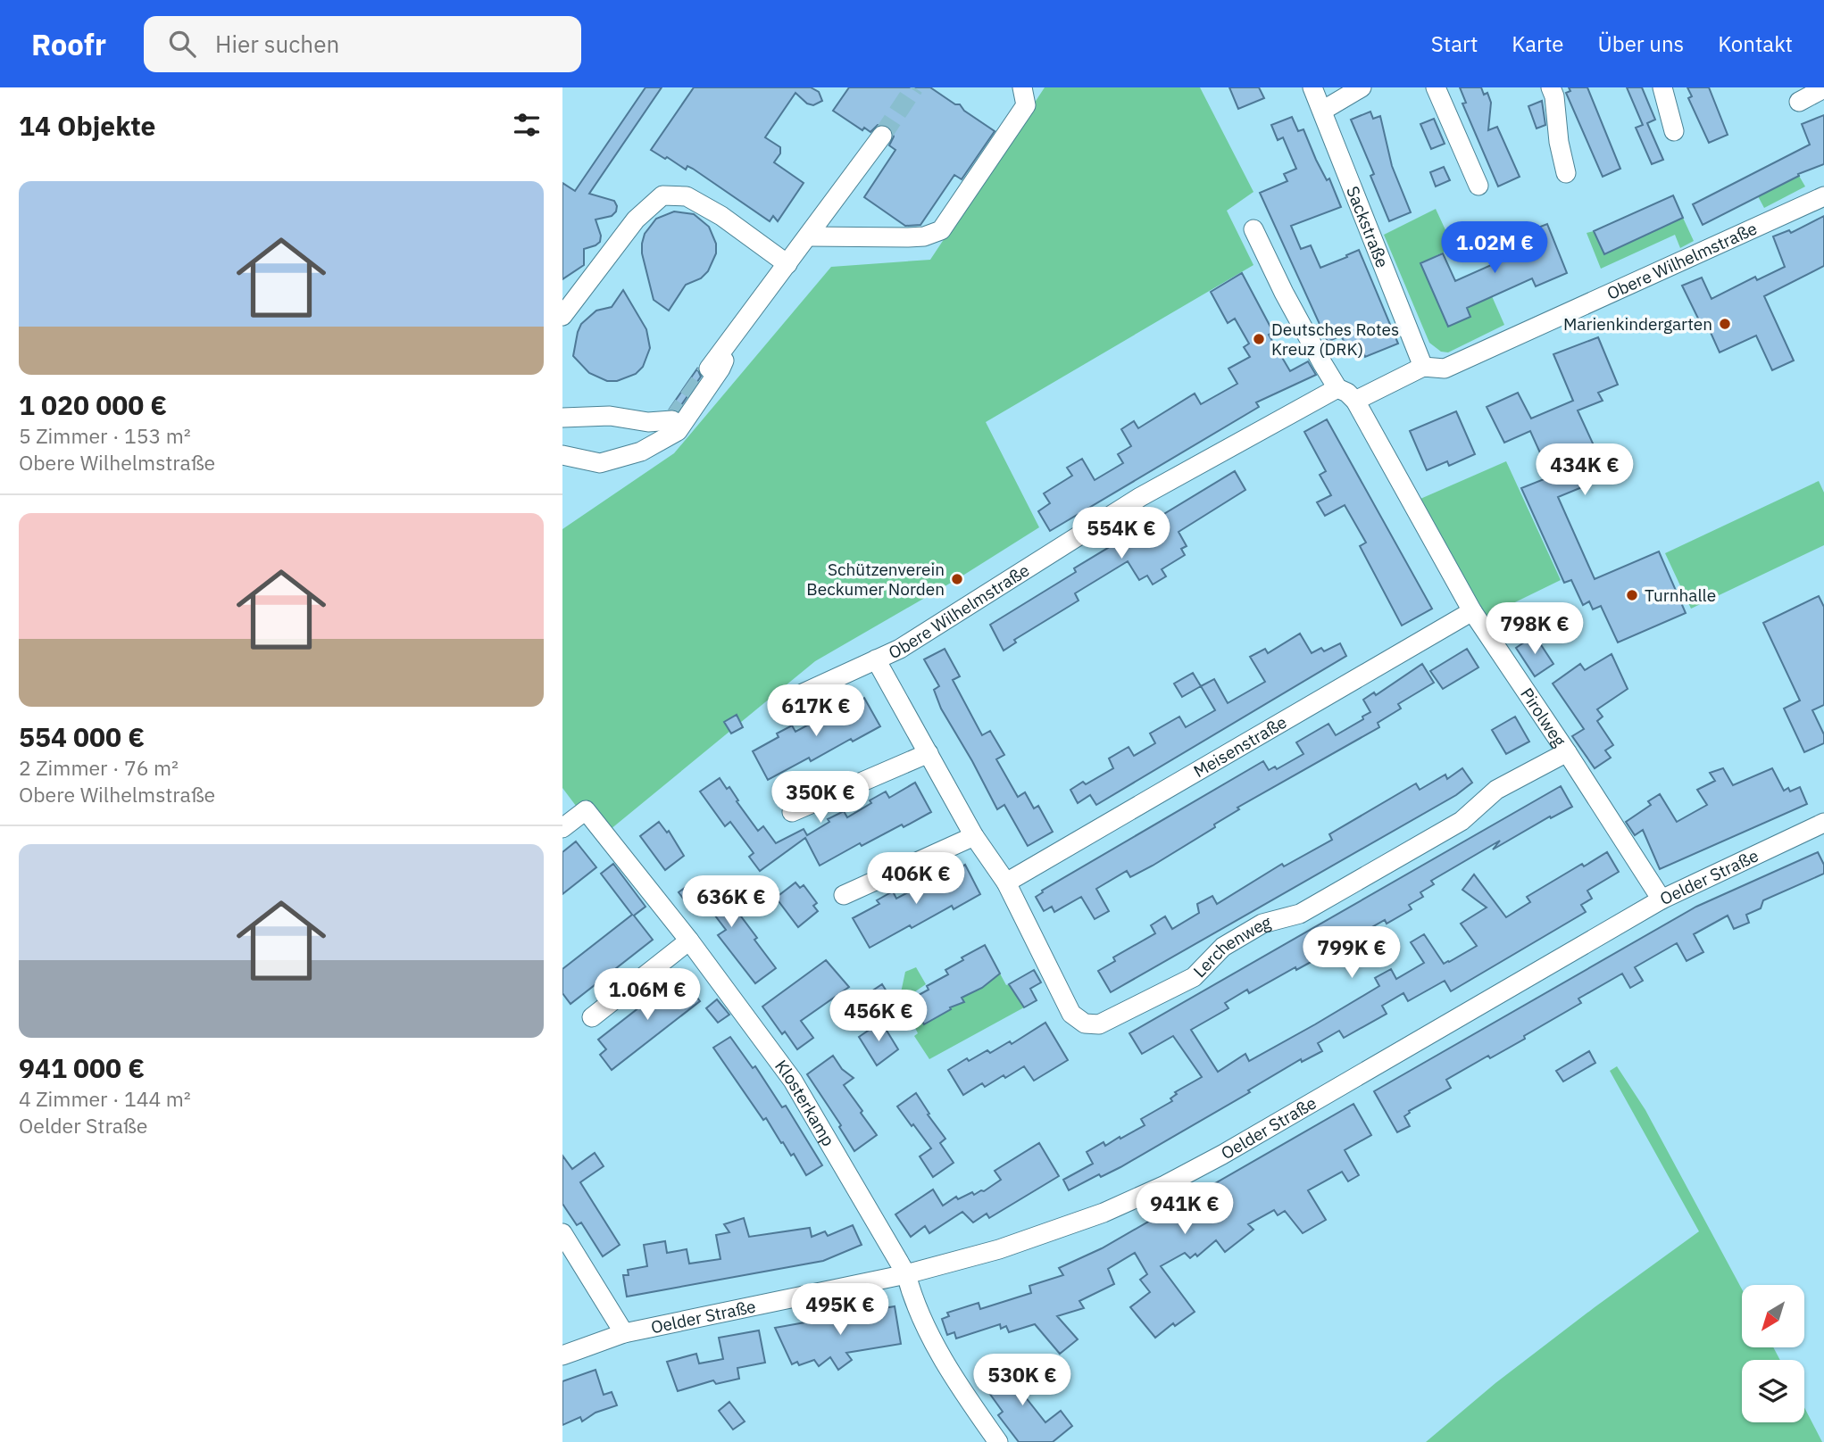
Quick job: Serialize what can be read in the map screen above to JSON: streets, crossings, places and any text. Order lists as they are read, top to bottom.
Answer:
{
  "streets": {
    "street": [
      "Sackstraße",
      "Obere Wilhelmstraße",
      "Pirolweg",
      "Meisenstraße",
      "Oelder Straße",
      "Lerchenweg",
      "Klosterkamp"
    ]
  },
  "crossings": [
    ["Sackstraße", "Obere Wilhelmstraße"],
    ["Obere Wilhelmstraße", "Pirolweg"],
    ["Obere Wilhelmstraße", "Lerchenweg"],
    ["Pirolweg", "Meisenstraße"],
    ["Pirolweg", "Oelder Straße"],
    ["Pirolweg", "Lerchenweg"],
    ["Meisenstraße", "Lerchenweg"],
    ["Oelder Straße", "Klosterkamp"]
  ],
  "places": [
    "Marienkindergarten",
    "Deutsches Rotes Kreuz (DRK)",
    "Schützenverein Beckumer Norden",
    "Turnhalle"
  ],
  "north": "bottom left",
  "page": {
    "header": "Roofr",
    "search": "Hier suchen",
    "nav": [
      "Start",
      "Karte",
      "Über uns",
      "Kontakt"
    ],
    "heading": "14 Objekte",
    "list": [
      {
        "name": "1 020 000 €",
        "note": "5 Zimmer · 153 m² · Obere Wilhelmstraße"
      },
      {
        "name": "554 000 €",
        "note": "2 Zimmer · 76 m² · Obere Wilhelmstraße"
      },
      {
        "name": "941 000 €",
        "note": "4 Zimmer · 144 m² · Oelder Straße"
      }
    ],
    "price": [
      "1.02M €",
      "434K €",
      "554K €",
      "798K €",
      "617K €",
      "350K €",
      "406K €",
      "636K €",
      "799K €",
      "1.06M €",
      "456K €",
      "941K €",
      "495K €",
      "530K €"
    ]
  }
}
